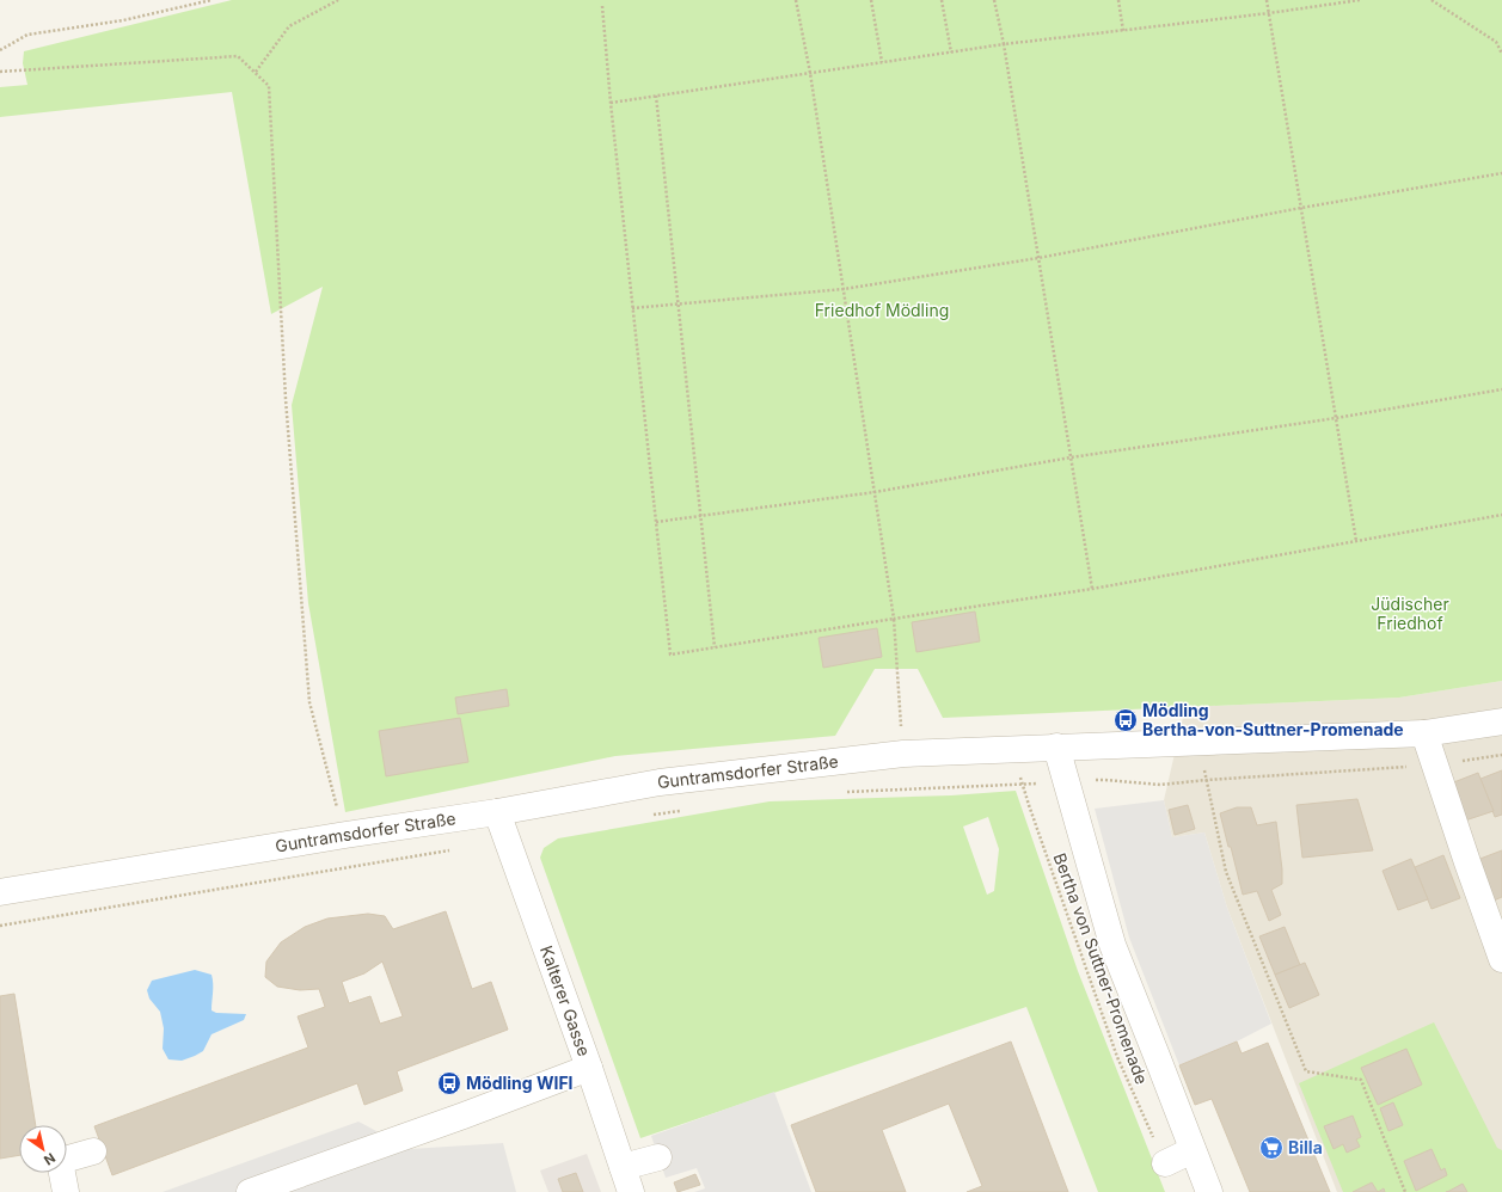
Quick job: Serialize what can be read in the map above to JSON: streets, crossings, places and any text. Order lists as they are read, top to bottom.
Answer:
{
  "streets": {
    "street": ["Guntramsdorfer Straße", "Kalterer Gasse"],
    "path": ["Bertha von Suttner-Promenade"]
  },
  "crossings": [
    ["Guntramsdorfer Straße", "Bertha von Suttner-Promenade"],
    ["Guntramsdorfer Straße", "Kalterer Gasse"]
  ],
  "parks": ["Friedhof Mödling", "Jüdischer Friedhof"],
  "places": {
    "bus stop": ["Mödling Bertha-von-Suttner-Promenade", "Mödling WIFI"],
    "supermarket": ["Billa"]
  },
  "north": "bottom right"
}
